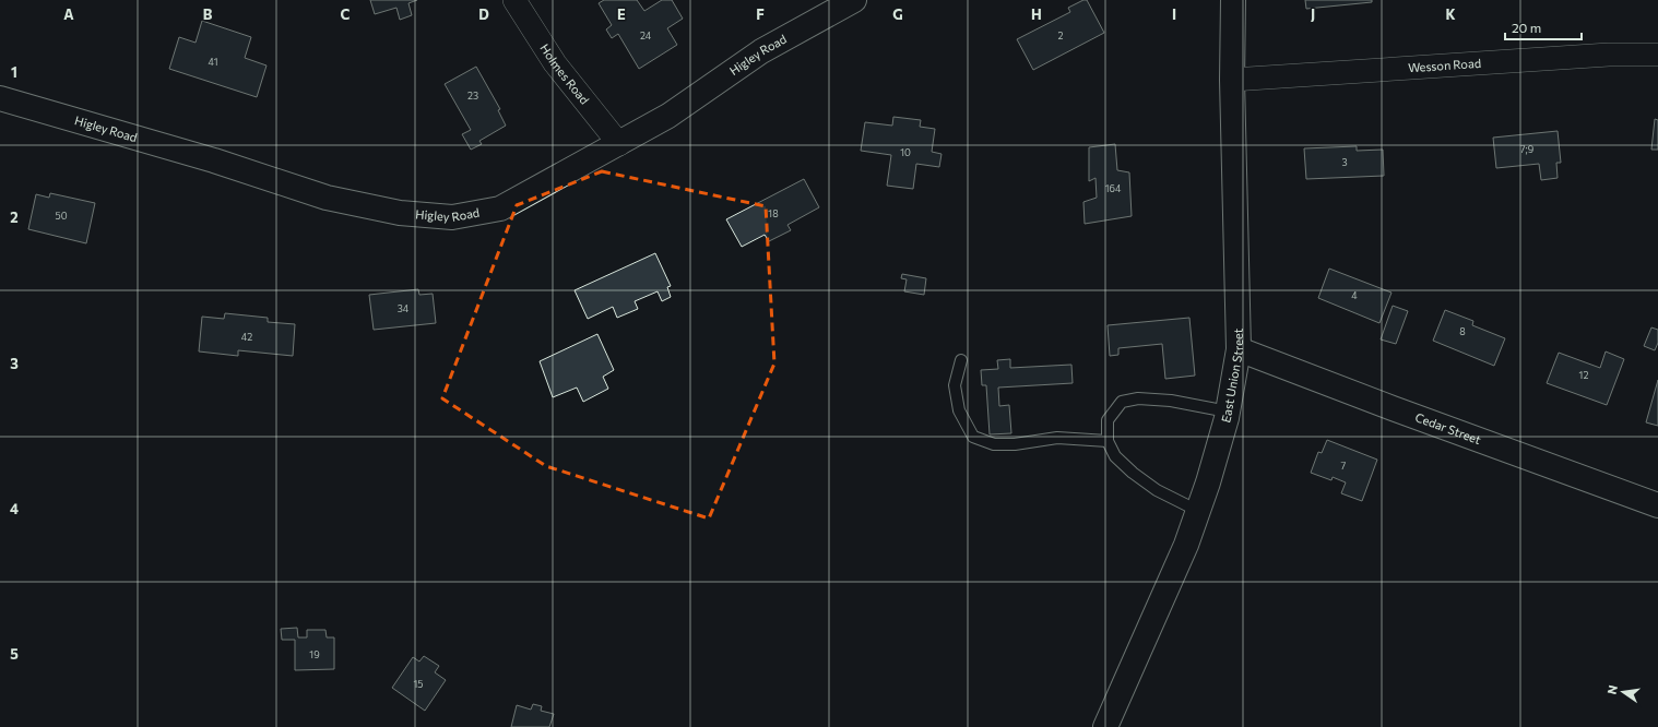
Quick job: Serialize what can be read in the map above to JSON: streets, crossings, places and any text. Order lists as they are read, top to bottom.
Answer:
{
  "streets": {
    "street": [
      "Higley Road",
      "Wesson Road",
      "Holmes Road",
      "East Union Street",
      "Cedar Street"
    ]
  },
  "crossings": [
    ["Higley Road", "Holmes Road"],
    ["Wesson Road", "East Union Street"],
    ["East Union Street", "Cedar Street"]
  ],
  "house_numbers": [
    "24",
    "2",
    "41",
    "23",
    "7;9",
    "10",
    "3",
    "164",
    "18",
    "50",
    "4",
    "34",
    "8",
    "42",
    "12",
    "7",
    "19",
    "15"
  ],
  "scale_bar": "20 m",
  "north": "left",
  "grid": {
    "columns": [
      "A",
      "B",
      "C",
      "D",
      "E",
      "F",
      "G",
      "H",
      "I",
      "J",
      "K"
    ],
    "rows": [
      "1",
      "2",
      "3",
      "4",
      "5"
    ]
  }
}
